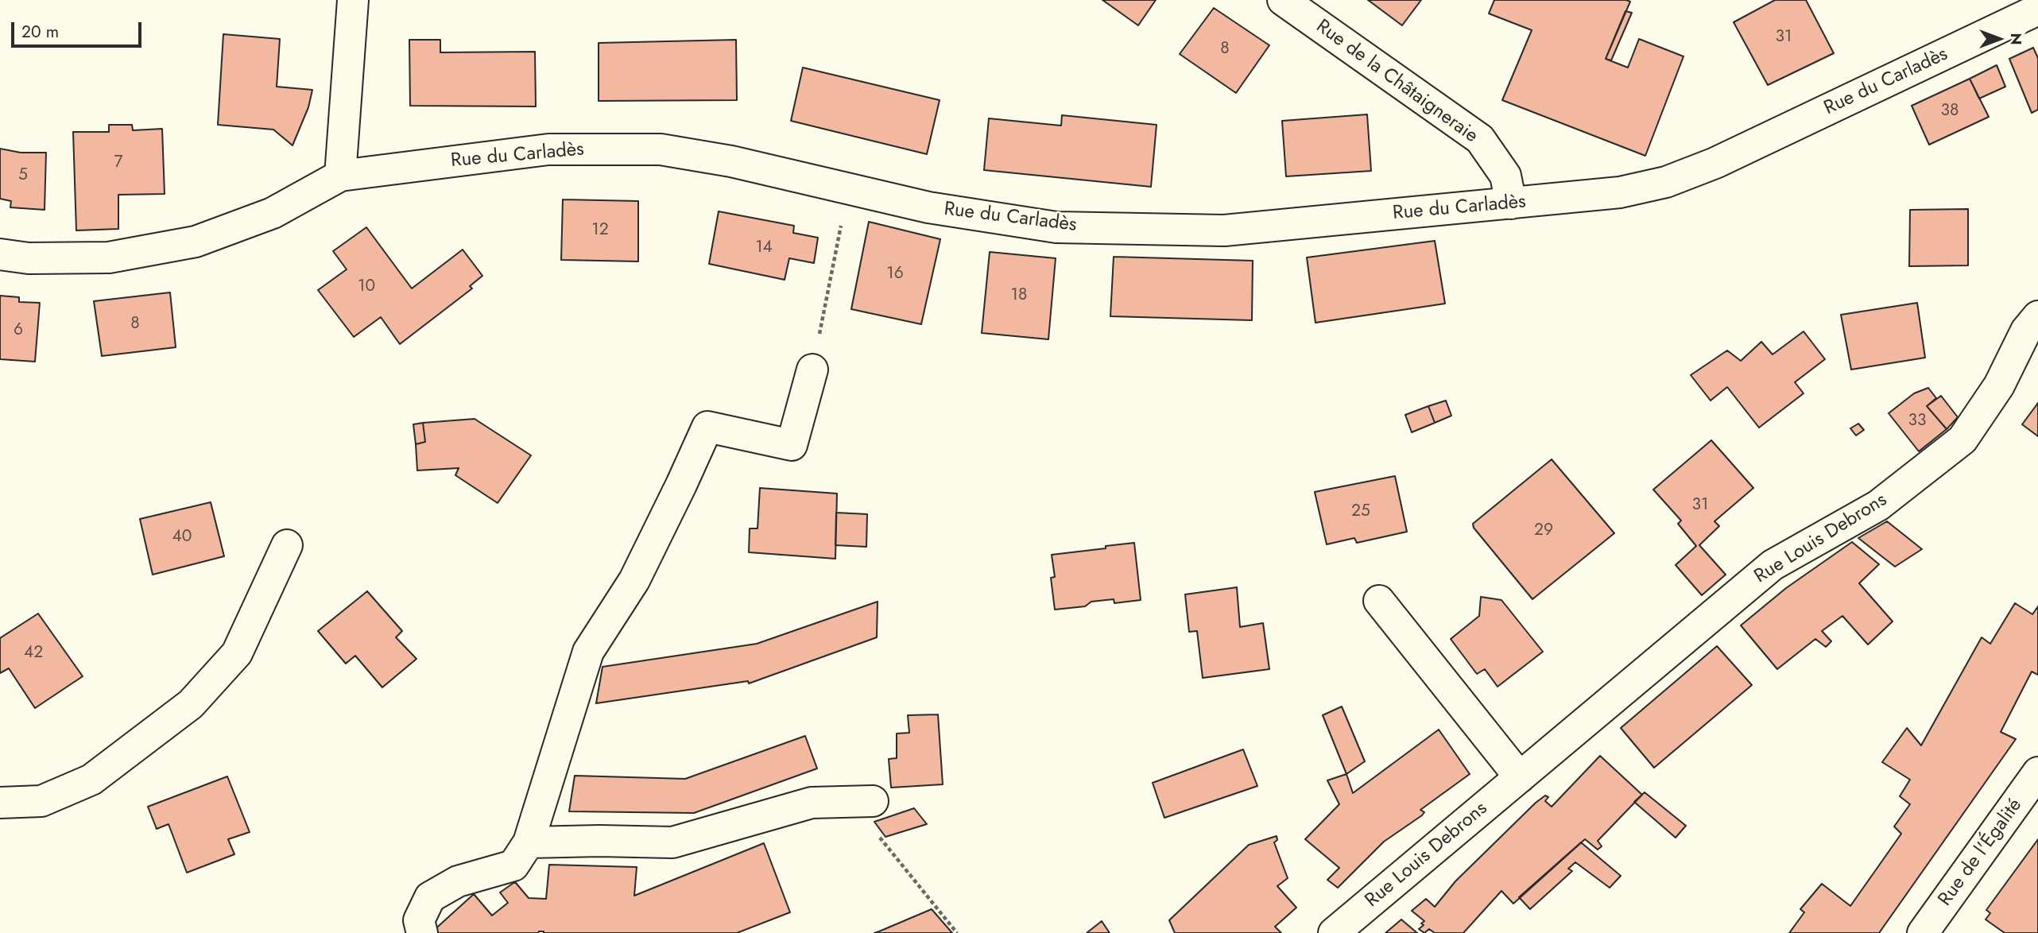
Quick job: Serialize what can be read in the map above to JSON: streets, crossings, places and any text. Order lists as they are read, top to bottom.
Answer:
{
  "streets": {
    "street": [
      "Rue de la Châtaigneraie",
      "Rue du Carladès",
      "Rue Louis Debrons",
      "Rue de l'Égalité"
    ]
  },
  "crossings": [
    ["Rue de la Châtaigneraie", "Rue du Carladès"]
  ],
  "house_numbers": [
    "31",
    "8",
    "38",
    "7",
    "5",
    "12",
    "14",
    "16",
    "10",
    "18",
    "8",
    "6",
    "33",
    "31",
    "25",
    "29",
    "40",
    "42"
  ],
  "scale_bar": "20 m",
  "north": "right"
}
